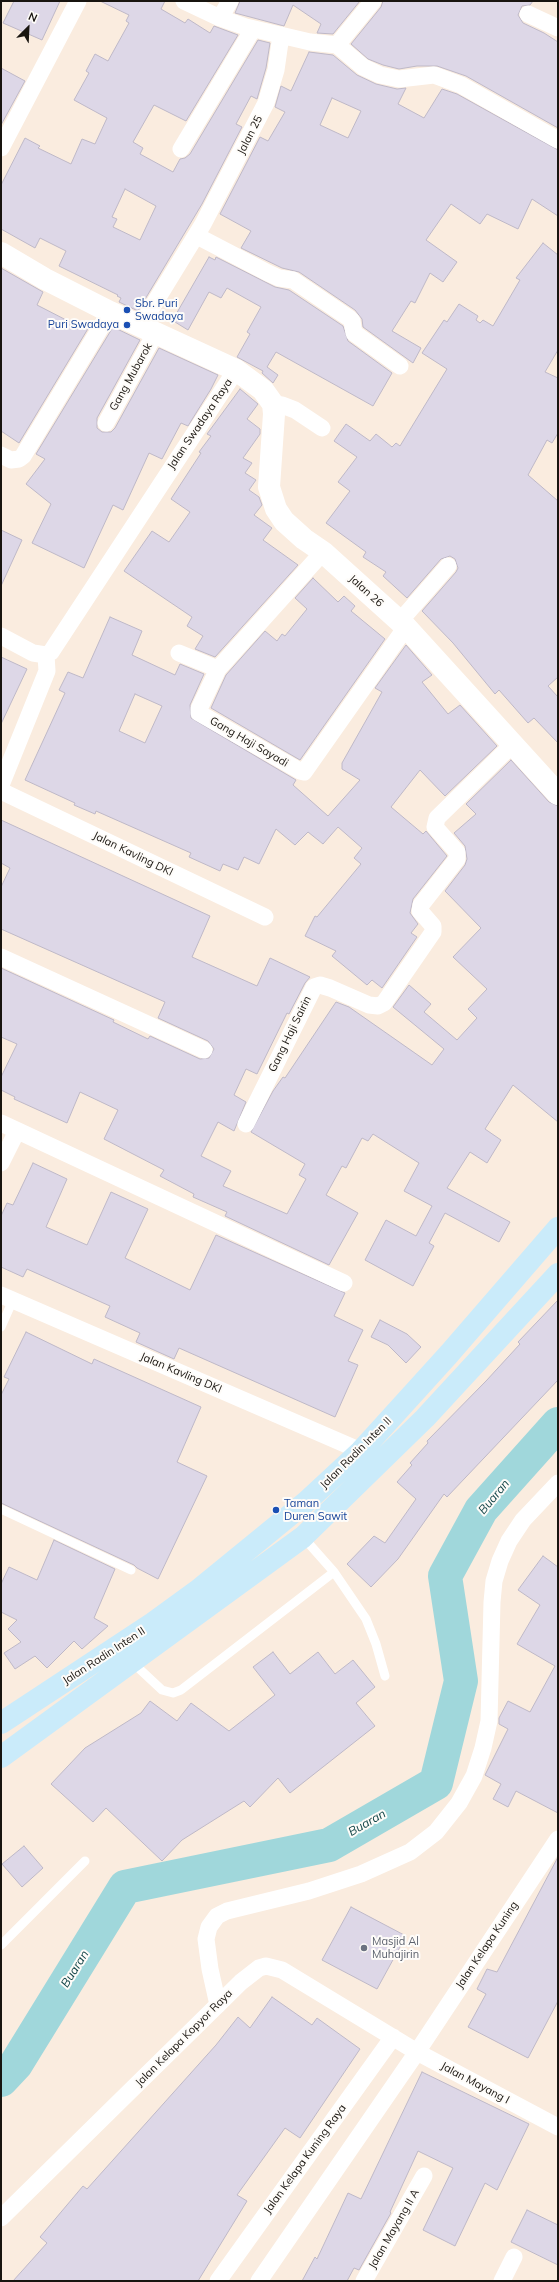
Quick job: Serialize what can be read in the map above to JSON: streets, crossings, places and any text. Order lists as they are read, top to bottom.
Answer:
{
  "streets": {
    "main road": ["Jalan Radin Inten II"],
    "street": [
      "Jalan 25",
      "Gang Mubarok",
      "Jalan Swadaya Raya",
      "Jalan 26",
      "Gang Haji Sayadi",
      "Jalan Kavling DKI",
      "Gang Haji Sairin",
      "Jalan Kelapa Kuning",
      "Jalan Kelapa Kopyor Raya",
      "Jalan Mayang I",
      "Jalan Kelapa Kuning Raya",
      "Jalan Mayang II A"
    ]
  },
  "crossings": [
    ["Jalan 25", "Gang Mubarok"],
    ["Jalan 25", "Jalan Swadaya Raya"],
    ["Gang Mubarok", "Jalan Swadaya Raya"],
    ["Jalan 26", "Gang Haji Sayadi"],
    ["Jalan 26", "Gang Haji Sairin"],
    ["Jalan Kavling DKI", "Jalan Radin Inten II"],
    ["Jalan Kelapa Kuning", "Jalan Mayang I"],
    ["Jalan Kelapa Kopyor Raya", "Jalan Mayang I"],
    ["Jalan Kelapa Kopyor Raya", "Jalan Kelapa Kuning Raya"],
    ["Jalan Mayang I", "Jalan Kelapa Kuning Raya"]
  ],
  "water": ["Buaran"],
  "places": [
    "Sbr. Puri Swadaya",
    "Puri Swadaya",
    "Taman Duren Sawit",
    "Masjid Al Muhajirin"
  ],
  "north": "top right"
}
